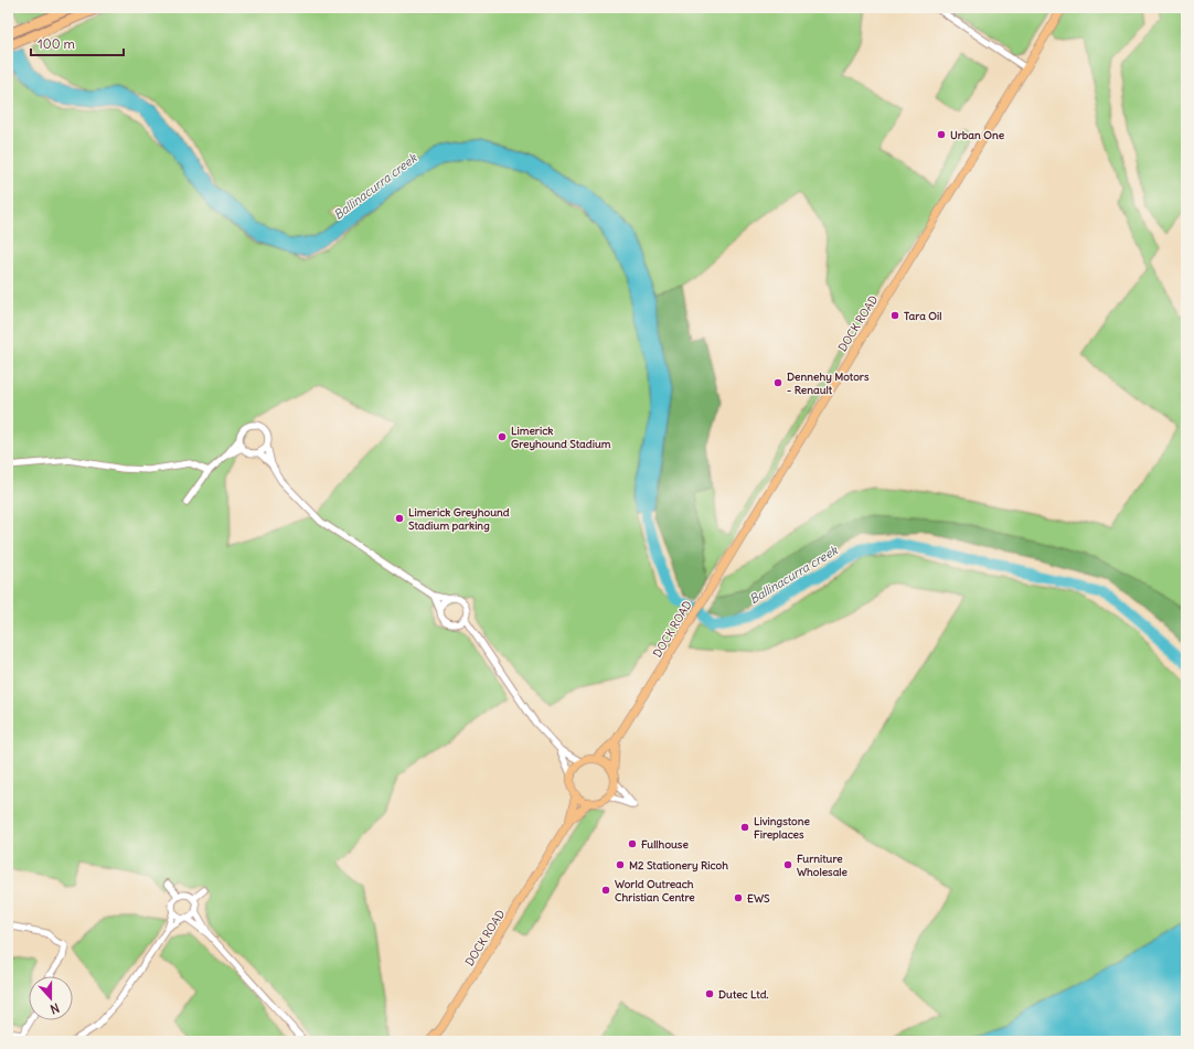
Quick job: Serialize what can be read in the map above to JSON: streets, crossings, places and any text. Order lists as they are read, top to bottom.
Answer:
{
  "streets": {
    "main road": ["DOCK ROAD"]
  },
  "water": ["Ballinacurra creek"],
  "places": [
    "Urban One",
    "Tara Oil",
    "Dennehy Motors - Renault",
    "Limerick Greyhound Stadium",
    "Limerick Greyhound Stadium parking",
    "Livingstone Fireplaces",
    "Fullhouse",
    "M2 Stationery Ricoh",
    "Furniture Wholesale",
    "World Outreach Christian Centre",
    "EWS",
    "Dutec Ltd."
  ],
  "scale_bar": "100 m",
  "north": "bottom"
}
